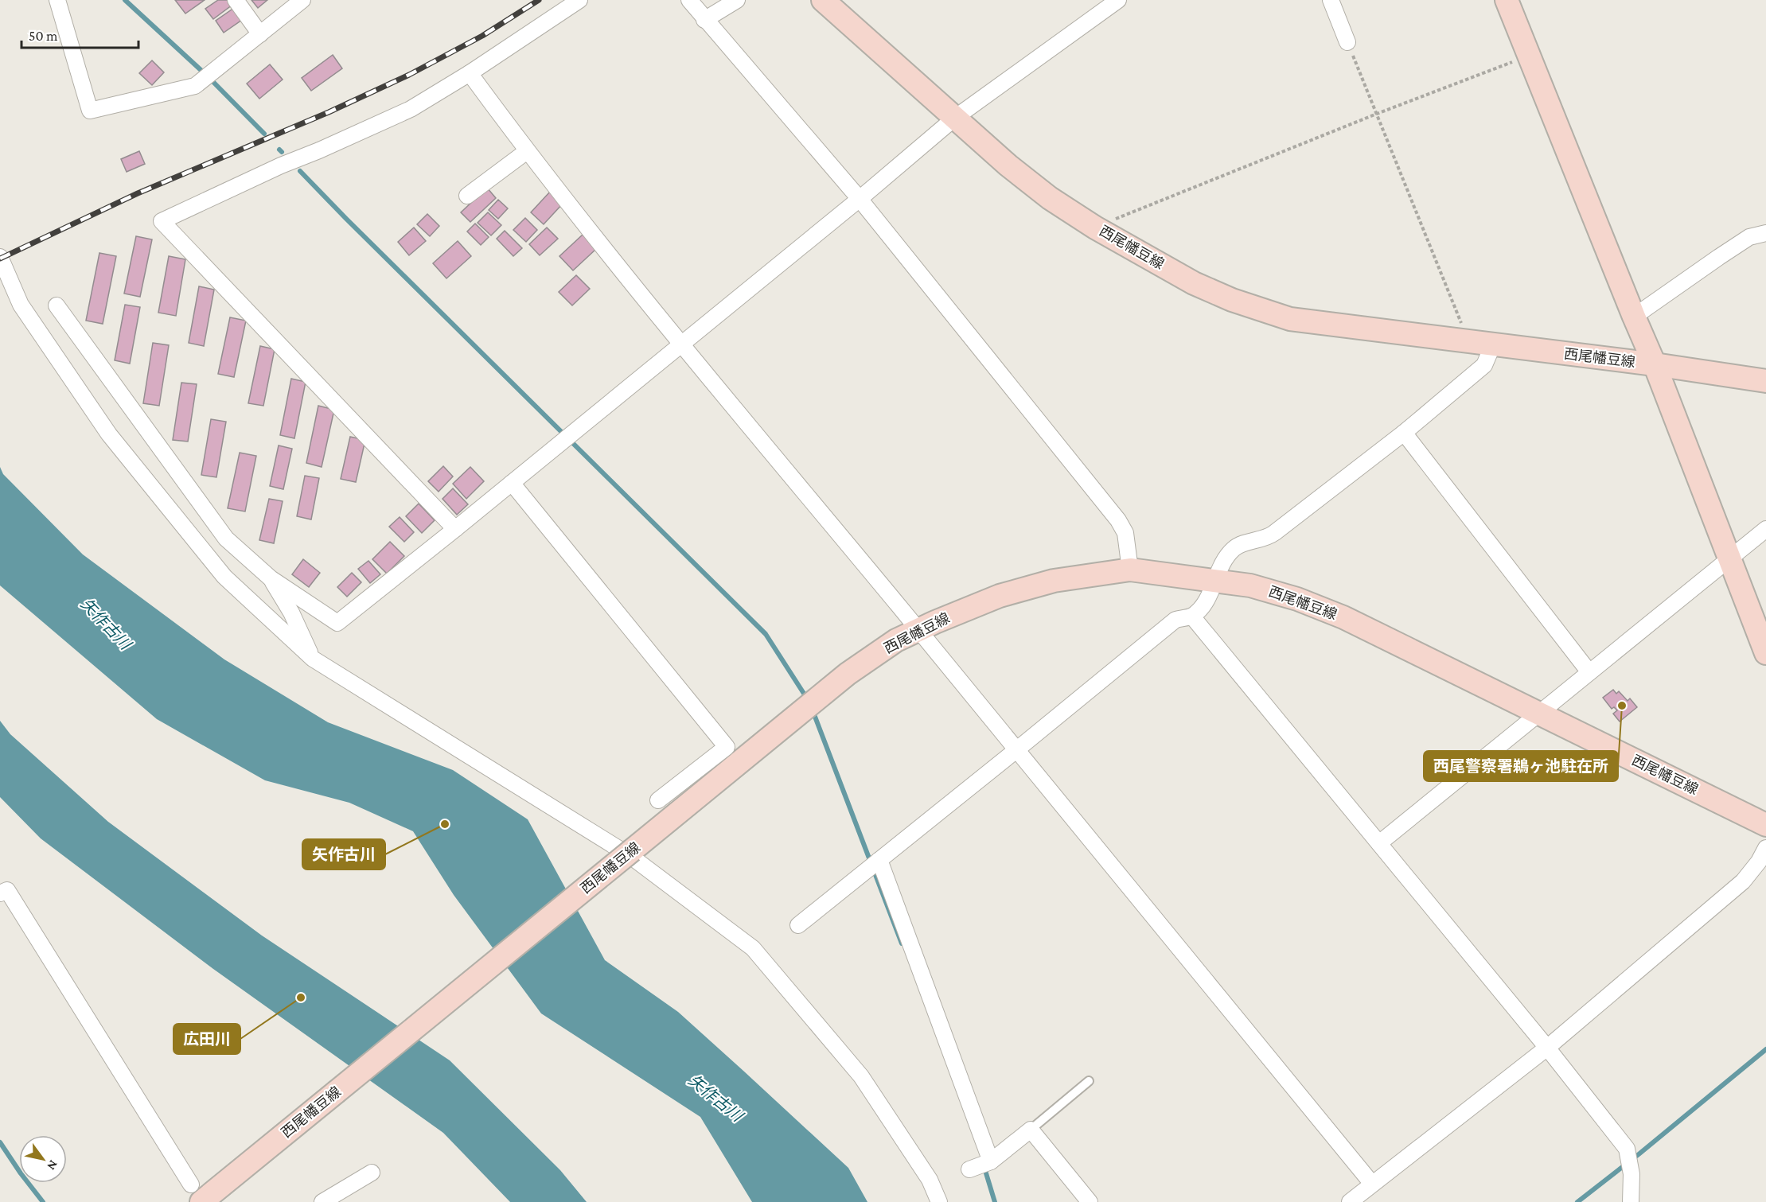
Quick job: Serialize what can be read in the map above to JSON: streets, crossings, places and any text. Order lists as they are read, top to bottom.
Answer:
{
  "streets": {
    "main road": ["西尾幡豆線"]
  },
  "water": ["矢作古川"],
  "places": ["西尾警察署鵜ヶ池駐在所", "矢作古川", "広田川"],
  "scale_bar": "50 m",
  "north": "bottom right"
}
